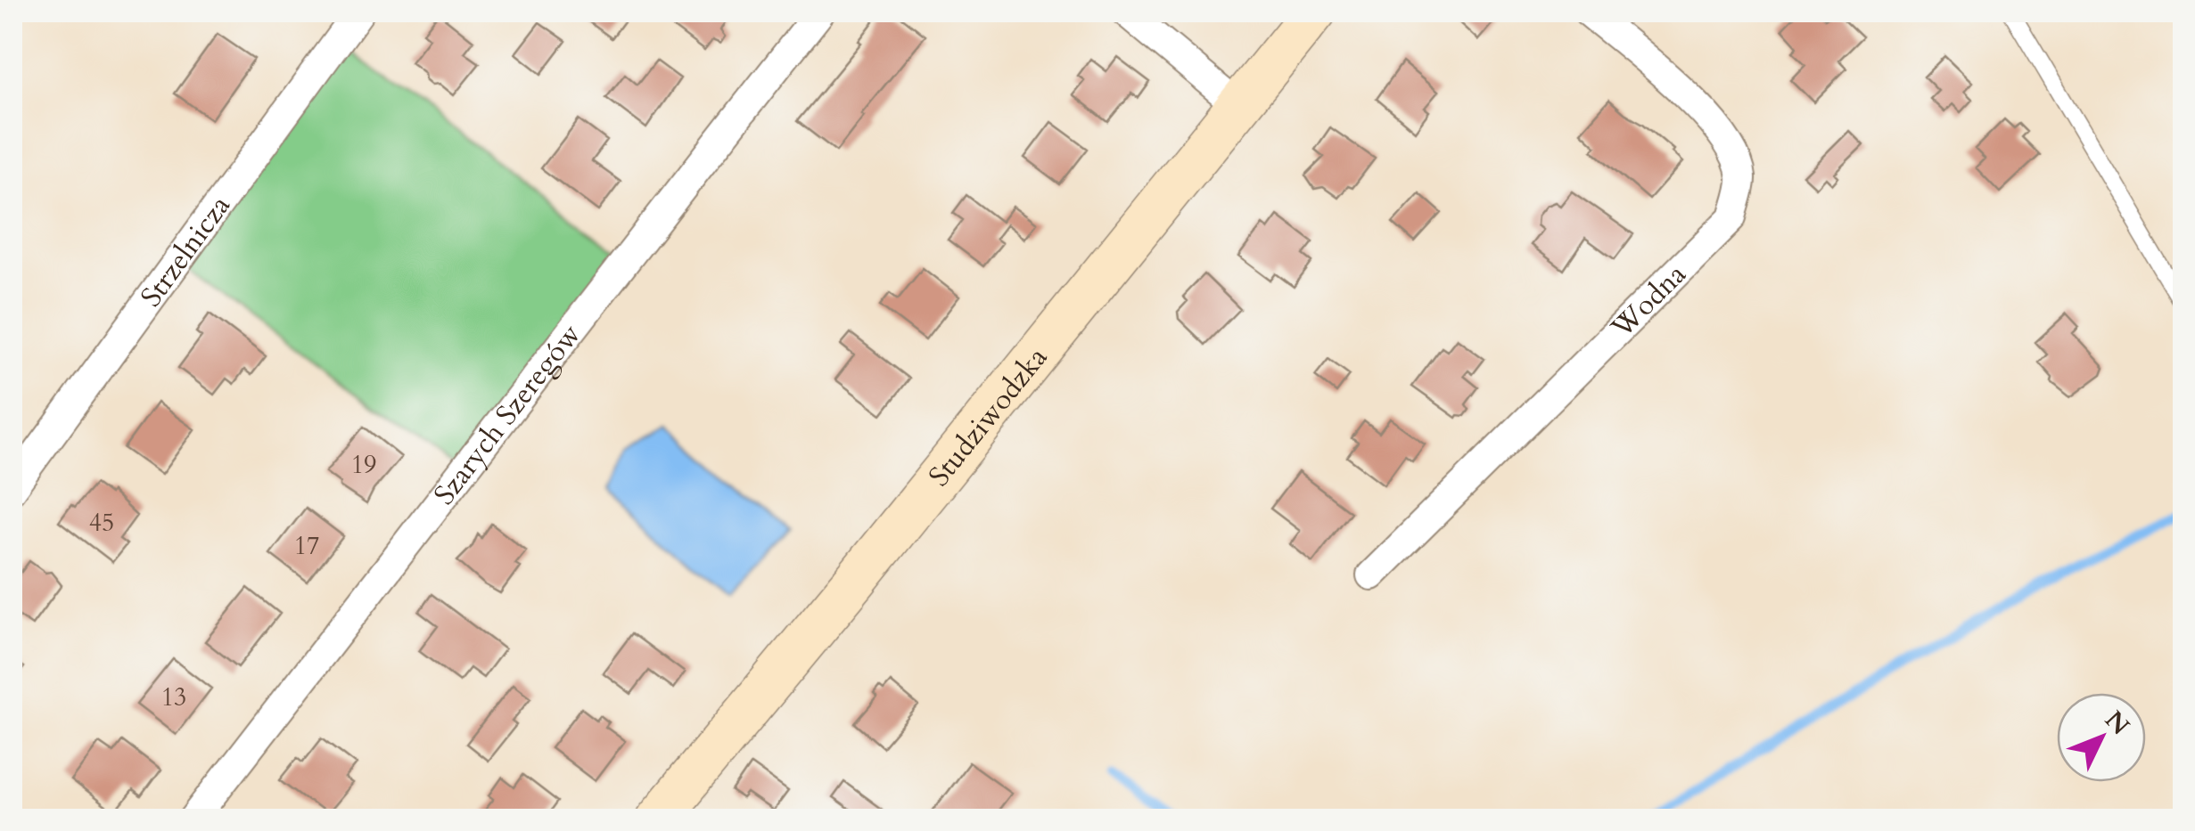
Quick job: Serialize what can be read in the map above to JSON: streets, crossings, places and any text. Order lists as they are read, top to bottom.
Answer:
{
  "streets": {
    "street": [
      "Strzelnicza",
      "Wodna",
      "Szarych Szeregów",
      "Studziwodzka"
    ]
  },
  "house_numbers": [
    "19",
    "45",
    "17",
    "13"
  ],
  "north": "top right"
}
